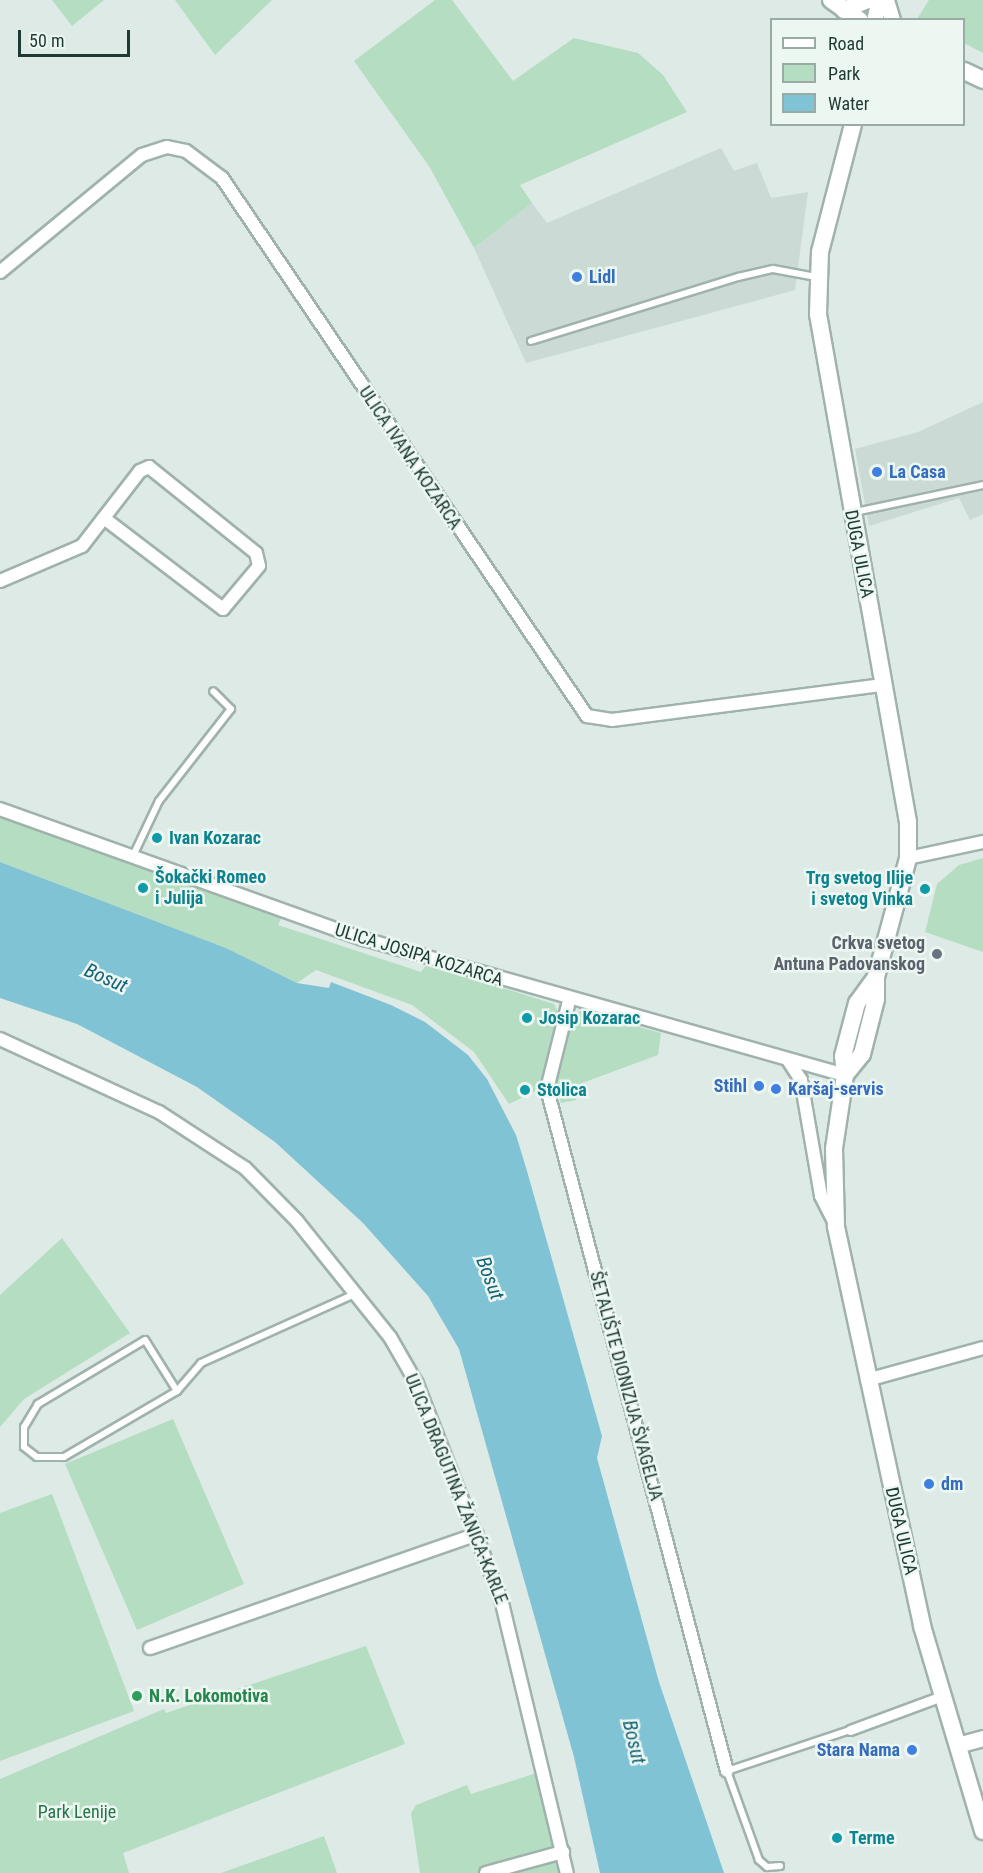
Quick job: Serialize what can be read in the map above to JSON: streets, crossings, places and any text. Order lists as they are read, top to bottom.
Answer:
{
  "streets": {
    "main road": ["DUGA ULICA"],
    "street": [
      "ULICA IVANA KOZARCA",
      "ULICA JOSIPA KOZARCA",
      "ŠETALIŠTE DIONIZIJA ŠVAGELJA",
      "ULICA DRAGUTINA ŽANIĆA-KARLE"
    ]
  },
  "crossings": [
    ["ULICA IVANA KOZARCA", "DUGA ULICA"],
    ["DUGA ULICA", "ULICA JOSIPA KOZARCA"],
    ["ULICA JOSIPA KOZARCA", "ŠETALIŠTE DIONIZIJA ŠVAGELJA"]
  ],
  "water": ["Bosut"],
  "parks": ["Park Lenije"],
  "places": [
    "Lidl",
    "La Casa",
    "Ivan Kozarac",
    "Šokački Romeo i Julija",
    "Trg svetog Ilije i svetog Vinka",
    "Crkva svetog Antuna Padovanskog",
    "Josip Kozarac",
    "Stihl",
    "Karšaj-servis",
    "Stolica",
    "dm",
    "N.K. Lokomotiva",
    "Stara Nama",
    "Terme"
  ],
  "legend": ["Road", "Park", "Water"],
  "scale_bar": "50 m"
}
